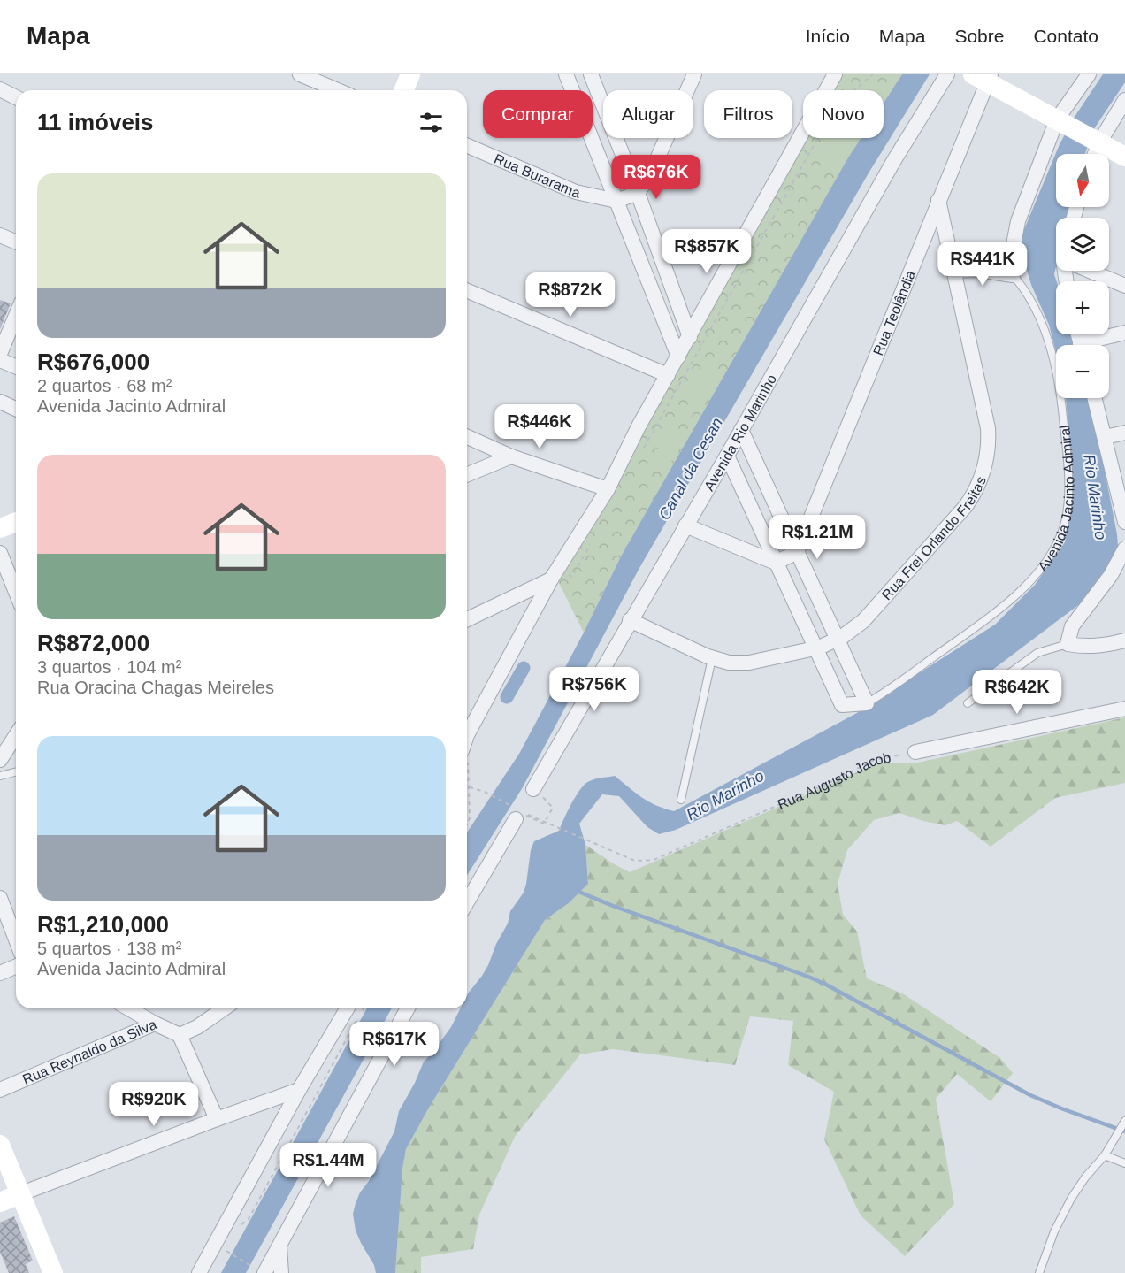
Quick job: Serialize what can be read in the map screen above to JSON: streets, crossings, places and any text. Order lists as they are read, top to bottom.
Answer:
{
  "streets": {
    "street": [
      "Rua Burarama",
      "Rua Teolândia",
      "Avenida Rio Marinho",
      "Avenida Jacinto Admiral",
      "Rua Frei Orlando Freitas",
      "Rua Reynaldo da Silva"
    ],
    "path": ["Rua Augusto Jacob"]
  },
  "crossings": [
    ["Rua Teolândia", "Rua Frei Orlando Freitas"],
    ["Avenida Rio Marinho", "Avenida Jacinto Admiral"],
    ["Avenida Rio Marinho", "Rua Frei Orlando Freitas"],
    ["Avenida Jacinto Admiral", "Rua Frei Orlando Freitas"]
  ],
  "water": ["Canal da Cesan", "Rio Marinho"],
  "north": "bottom",
  "page": {
    "header": "Mapa",
    "nav": [
      "Início",
      "Mapa",
      "Sobre",
      "Contato"
    ],
    "chip": [
      "Comprar",
      "Alugar",
      "Filtros",
      "Novo"
    ],
    "heading": "11 imóveis",
    "map_buttons": ["+", "−"],
    "list": [
      {
        "name": "R$676,000",
        "note": "2 quartos · 68 m² · Avenida Jacinto Admiral"
      },
      {
        "name": "R$872,000",
        "note": "3 quartos · 104 m² · Rua Oracina Chagas Meireles"
      },
      {
        "name": "R$1,210,000",
        "note": "5 quartos · 138 m² · Avenida Jacinto Admiral"
      }
    ],
    "price": [
      "R$676K",
      "R$857K",
      "R$441K",
      "R$872K",
      "R$446K",
      "R$1.21M",
      "R$756K",
      "R$642K",
      "R$617K",
      "R$920K",
      "R$1.44M"
    ]
  }
}
